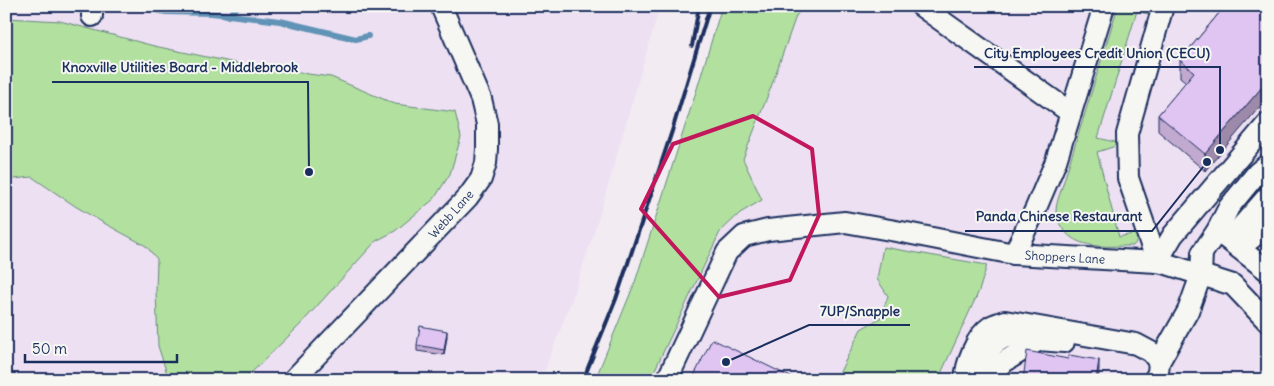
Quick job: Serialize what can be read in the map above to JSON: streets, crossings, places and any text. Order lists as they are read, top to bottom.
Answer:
{
  "streets": {
    "street": ["Webb Lane", "Shoppers Lane"]
  },
  "places": [
    "City Employees Credit Union (CECU)",
    "Panda Chinese Restaurant",
    "Knoxville Utilities Board - Middlebrook",
    "7UP/Snapple"
  ],
  "scale_bar": "50 m"
}
